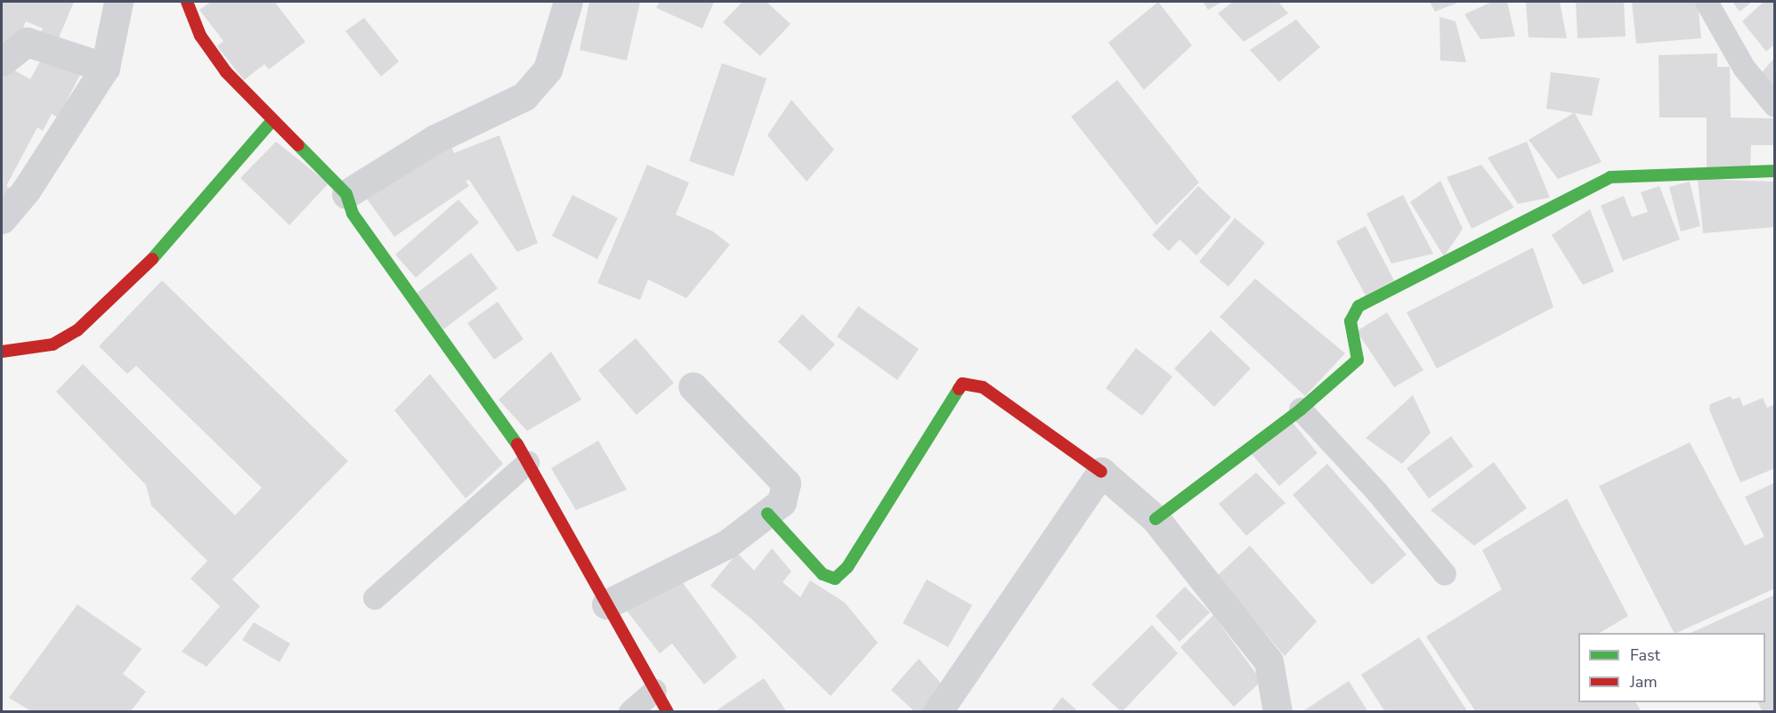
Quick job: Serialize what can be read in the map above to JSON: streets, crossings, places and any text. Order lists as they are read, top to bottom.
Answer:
{
  "legend": ["Fast", "Jam"]
}
